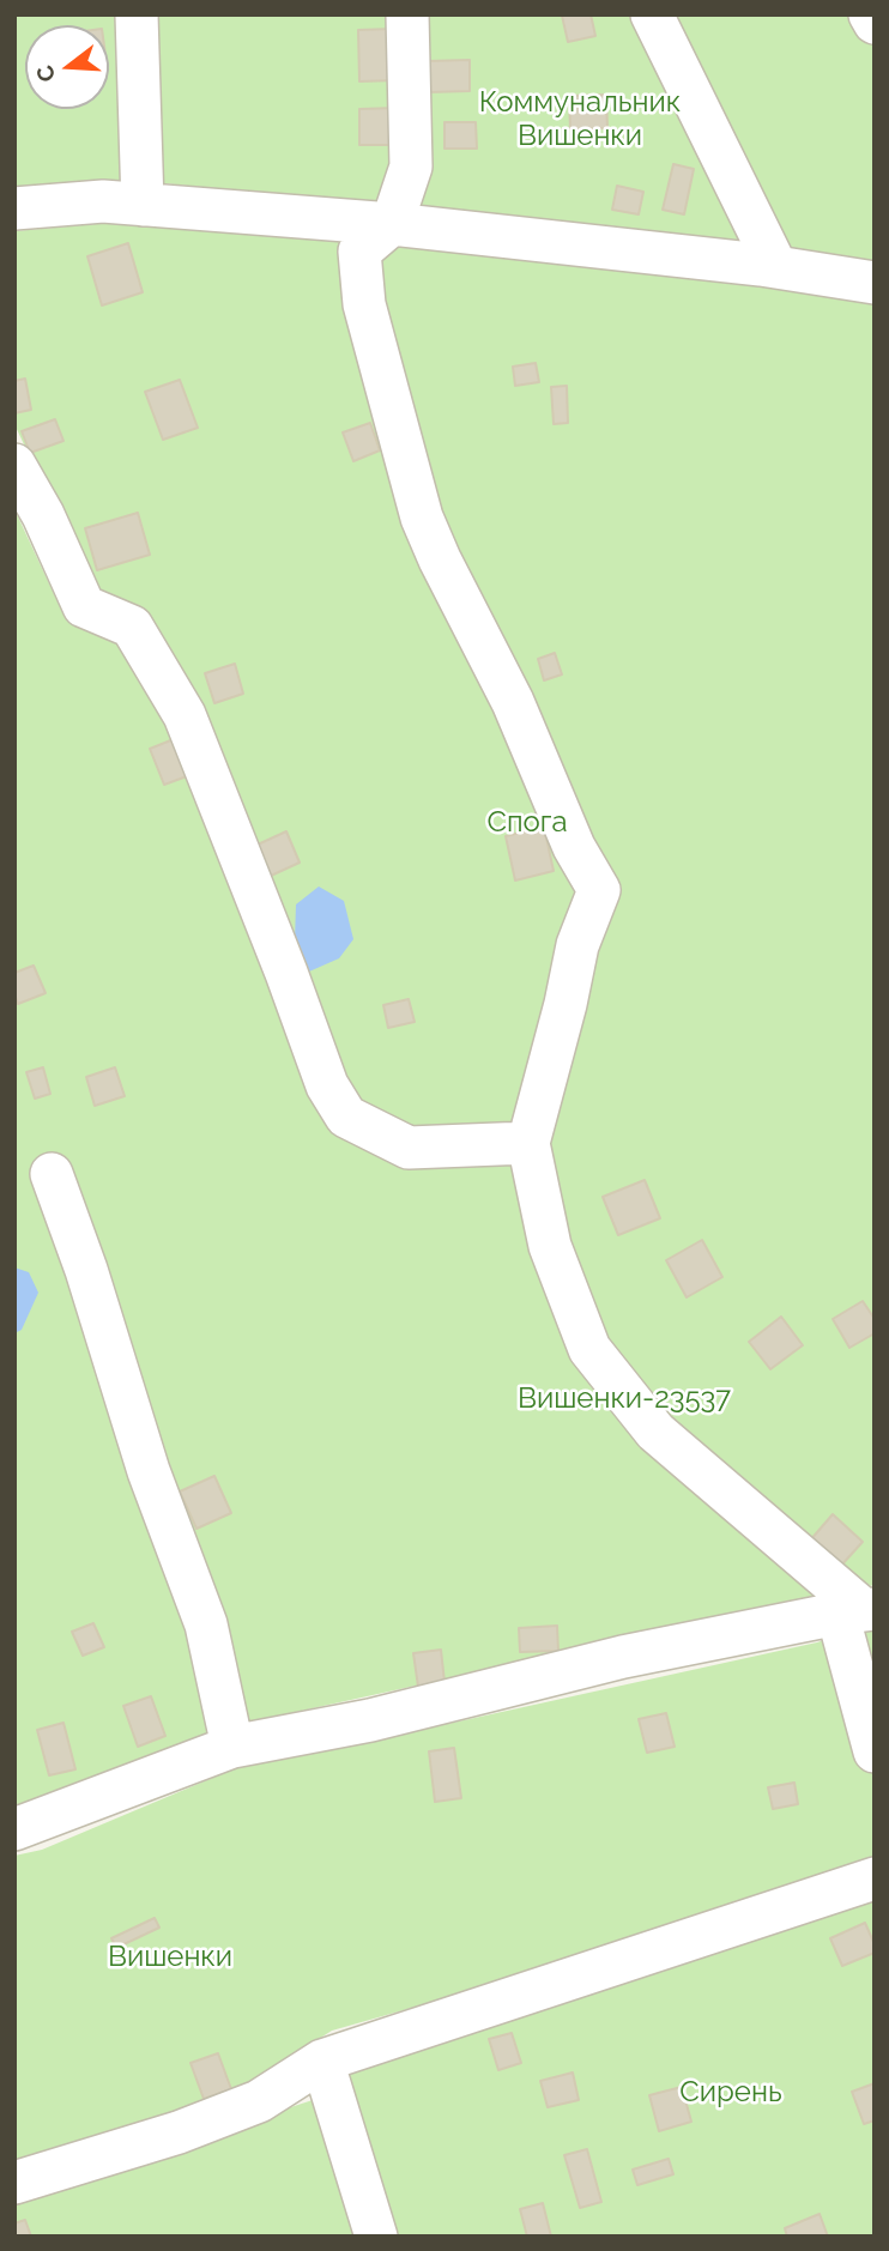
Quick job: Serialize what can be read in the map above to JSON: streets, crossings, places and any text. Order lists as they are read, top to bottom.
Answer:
{
  "parks": [
    "Коммунальник Вишенки",
    "Спога",
    "Вишенки-23537",
    "Вишенки",
    "Сирень"
  ],
  "north": "left"
}
